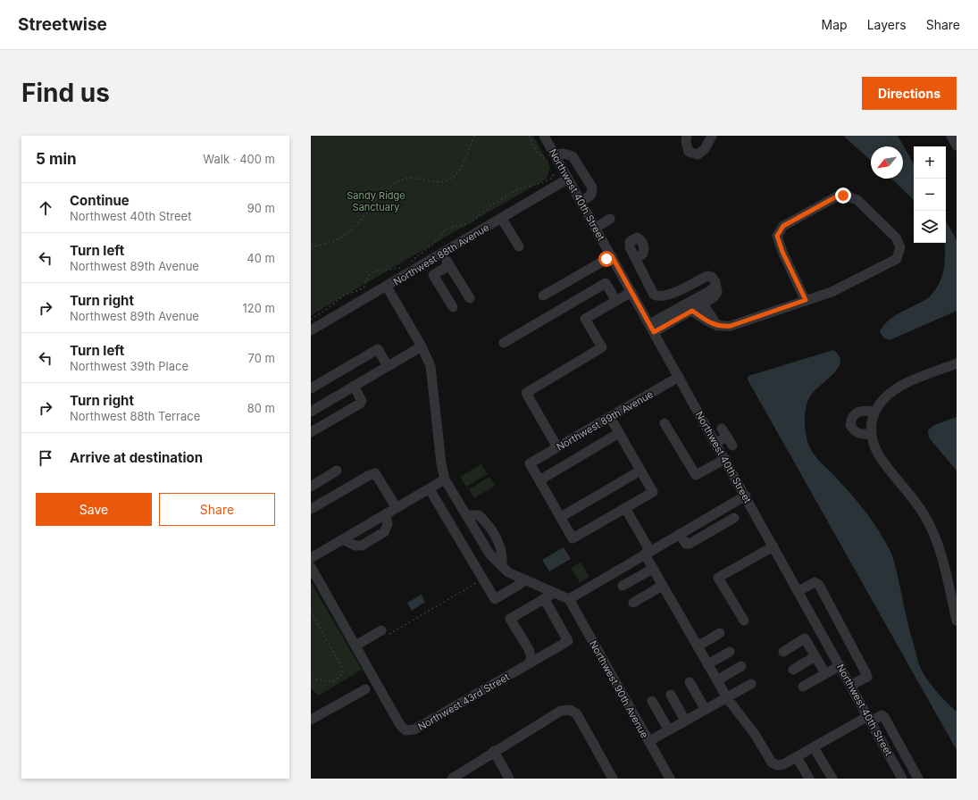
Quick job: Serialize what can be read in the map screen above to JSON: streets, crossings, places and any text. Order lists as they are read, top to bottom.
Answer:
{
  "streets": {
    "street": [
      "Northwest 40th Street",
      "Northwest 88th Avenue",
      "Northwest 89th Avenue",
      "Northwest 90th Avenue",
      "Northwest 43rd Street"
    ]
  },
  "crossings": [
    ["Northwest 40th Street", "Northwest 88th Avenue"],
    ["Northwest 40th Street", "Northwest 89th Avenue"]
  ],
  "parks": ["Sandy Ridge Sanctuary"],
  "north": "bottom left",
  "page": {
    "header": "Streetwise",
    "nav": ["Map", "Layers", "Share"],
    "buttons": [
      "Directions",
      ["Save", "Share"]
    ],
    "title": "Find us",
    "heading": ["5 min", "Walk · 400 m"],
    "map_buttons": ["+", "−"],
    "list": [
      ["Continue", "Northwest 40th Street", "90 m"],
      ["Turn left", "Northwest 89th Avenue", "40 m"],
      ["Turn right", "Northwest 89th Avenue", "120 m"],
      ["Turn left", "Northwest 39th Place", "70 m"],
      ["Turn right", "Northwest 88th Terrace", "80 m"],
      "Arrive at destination"
    ]
  }
}
